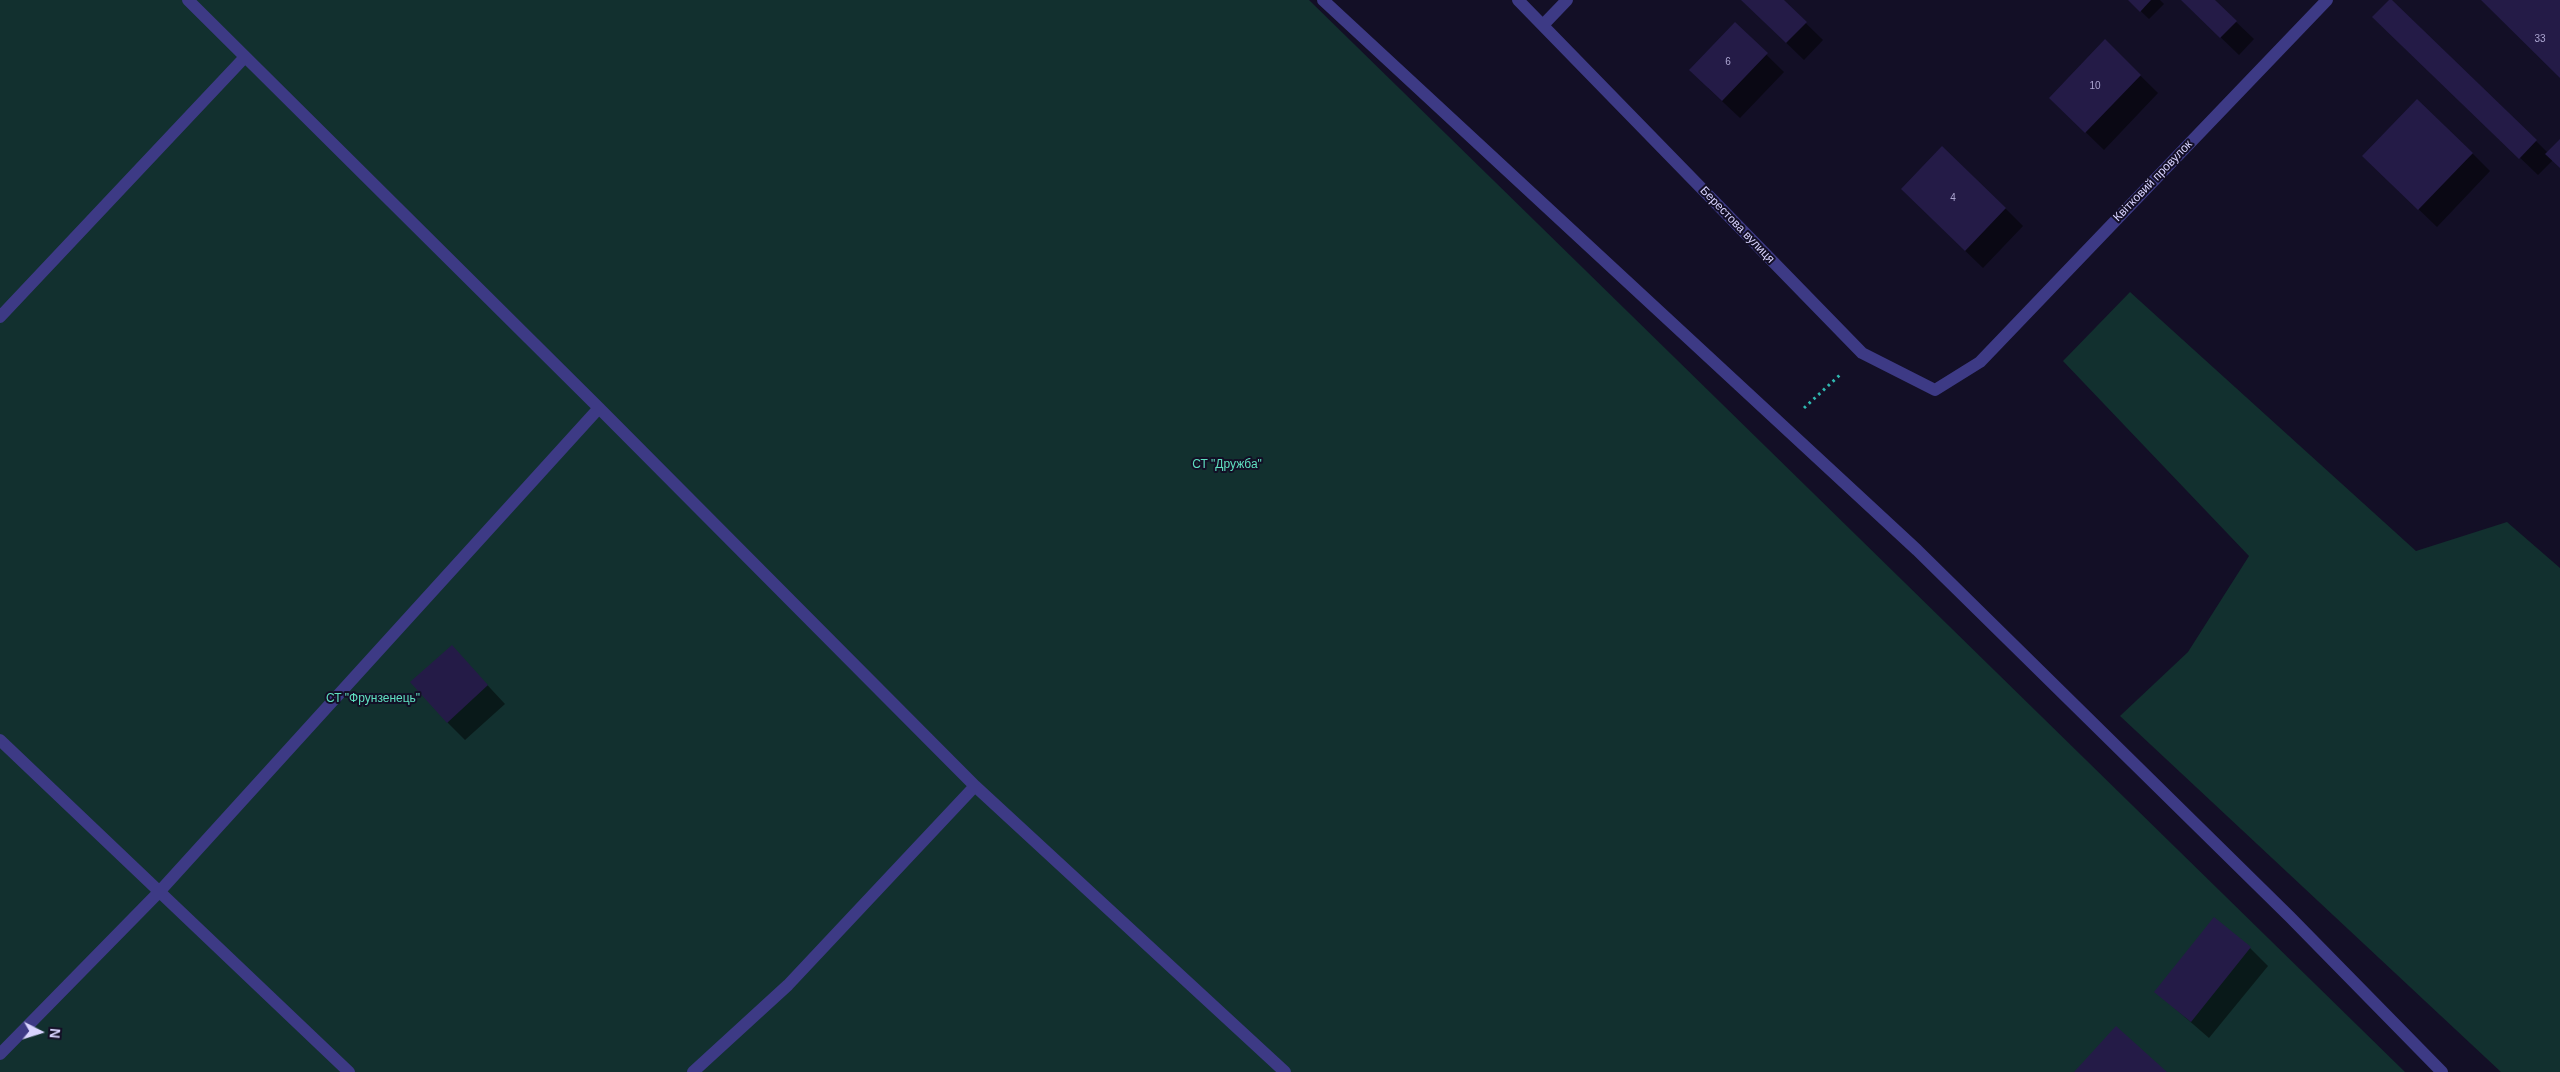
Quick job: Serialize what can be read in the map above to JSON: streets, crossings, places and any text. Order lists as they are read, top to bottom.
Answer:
{
  "streets": {
    "street": ["Квітковий провулок", "Берестова вулиця"]
  },
  "crossings": [
    ["Квітковий провулок", "Берестова вулиця"]
  ],
  "parks": ["СТ \"Дружба\"", "СТ \"Фрунзенець\""],
  "house_numbers": [
    "33",
    "6",
    "10",
    "4"
  ],
  "north": "right"
}
